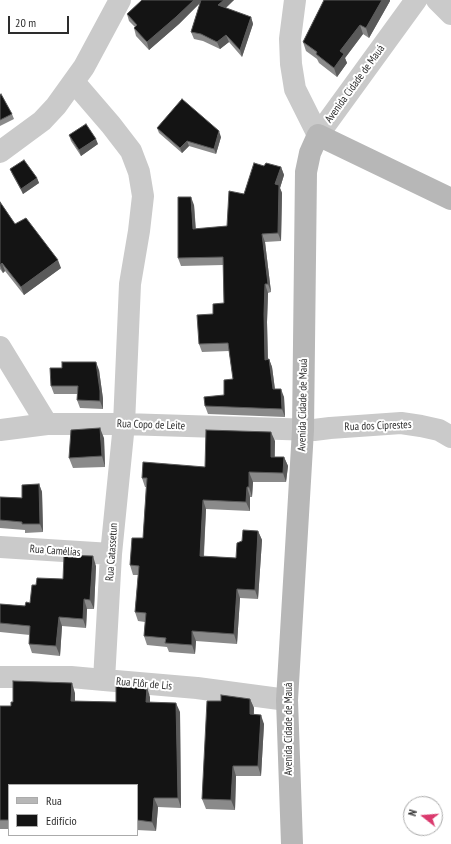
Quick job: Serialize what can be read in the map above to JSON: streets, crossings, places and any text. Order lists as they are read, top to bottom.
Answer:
{
  "streets": {
    "street": [
      "Avenida Cidade de Mauá",
      "Rua Copo de Leite",
      "Rua dos Ciprestes",
      "Rua Camélias",
      "Rua Catassetun",
      "Rua Flôr de Lis"
    ]
  },
  "crossings": [
    ["Avenida Cidade de Mauá", "Rua Copo de Leite"],
    ["Avenida Cidade de Mauá", "Rua dos Ciprestes"],
    ["Avenida Cidade de Mauá", "Rua Flôr de Lis"],
    ["Rua Copo de Leite", "Rua dos Ciprestes"],
    ["Rua Copo de Leite", "Rua Catassetun"],
    ["Rua Camélias", "Rua Catassetun"],
    ["Rua Catassetun", "Rua Flôr de Lis"]
  ],
  "legend": ["Rua", "Edifício"],
  "scale_bar": "20 m",
  "north": "left"
}
